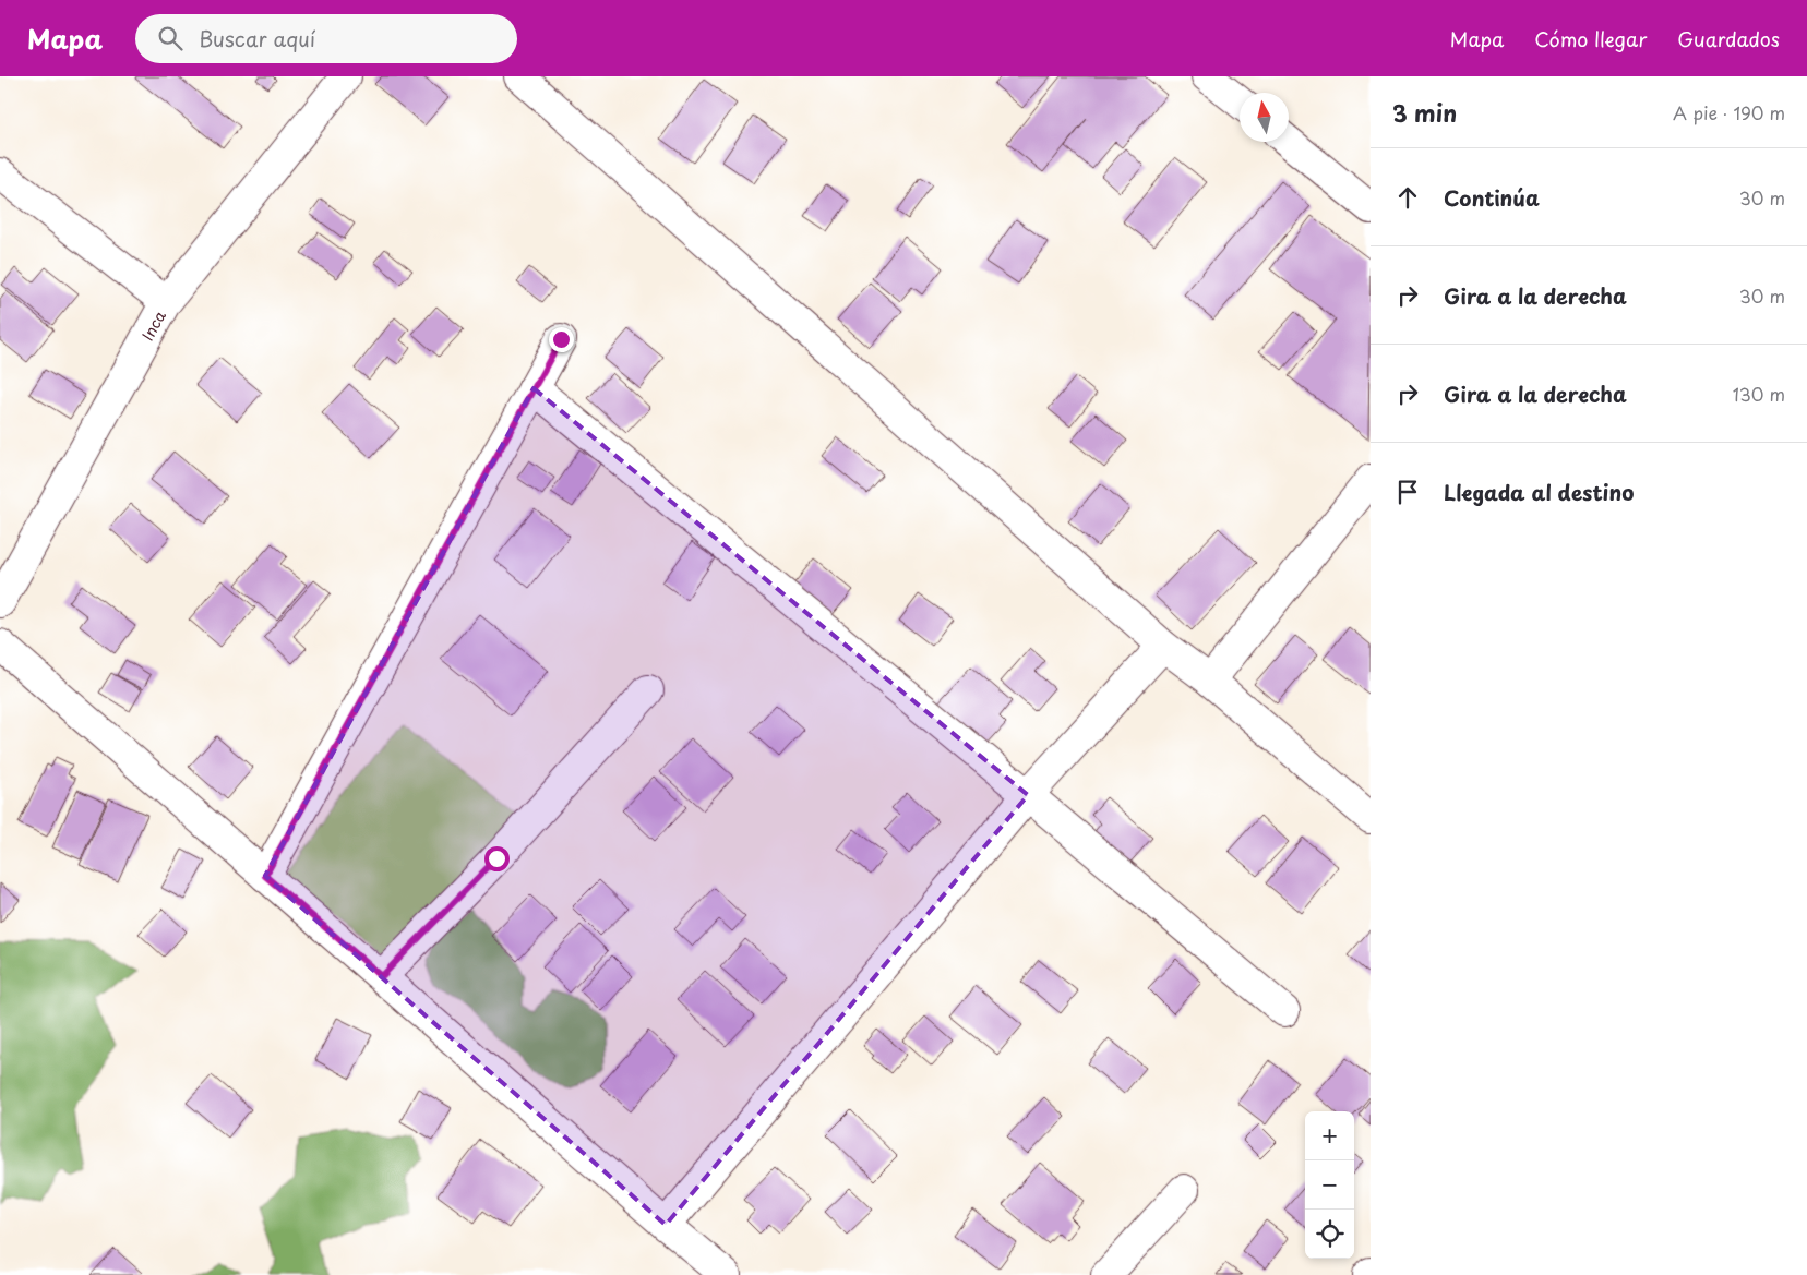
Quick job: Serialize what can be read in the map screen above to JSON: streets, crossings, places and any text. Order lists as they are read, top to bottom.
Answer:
{
  "streets": {
    "street": ["Inca"]
  },
  "north": "top",
  "page": {
    "header": "Mapa",
    "search": "Buscar aquí",
    "nav": ["Mapa", "Cómo llegar", "Guardados"],
    "heading": ["3 min", "A pie · 190 m"],
    "list": [
      ["Continúa", "30 m"],
      ["Gira a la derecha", "30 m"],
      ["Gira a la derecha", "130 m"],
      "Llegada al destino"
    ],
    "map_buttons": ["+", "−"]
  }
}
